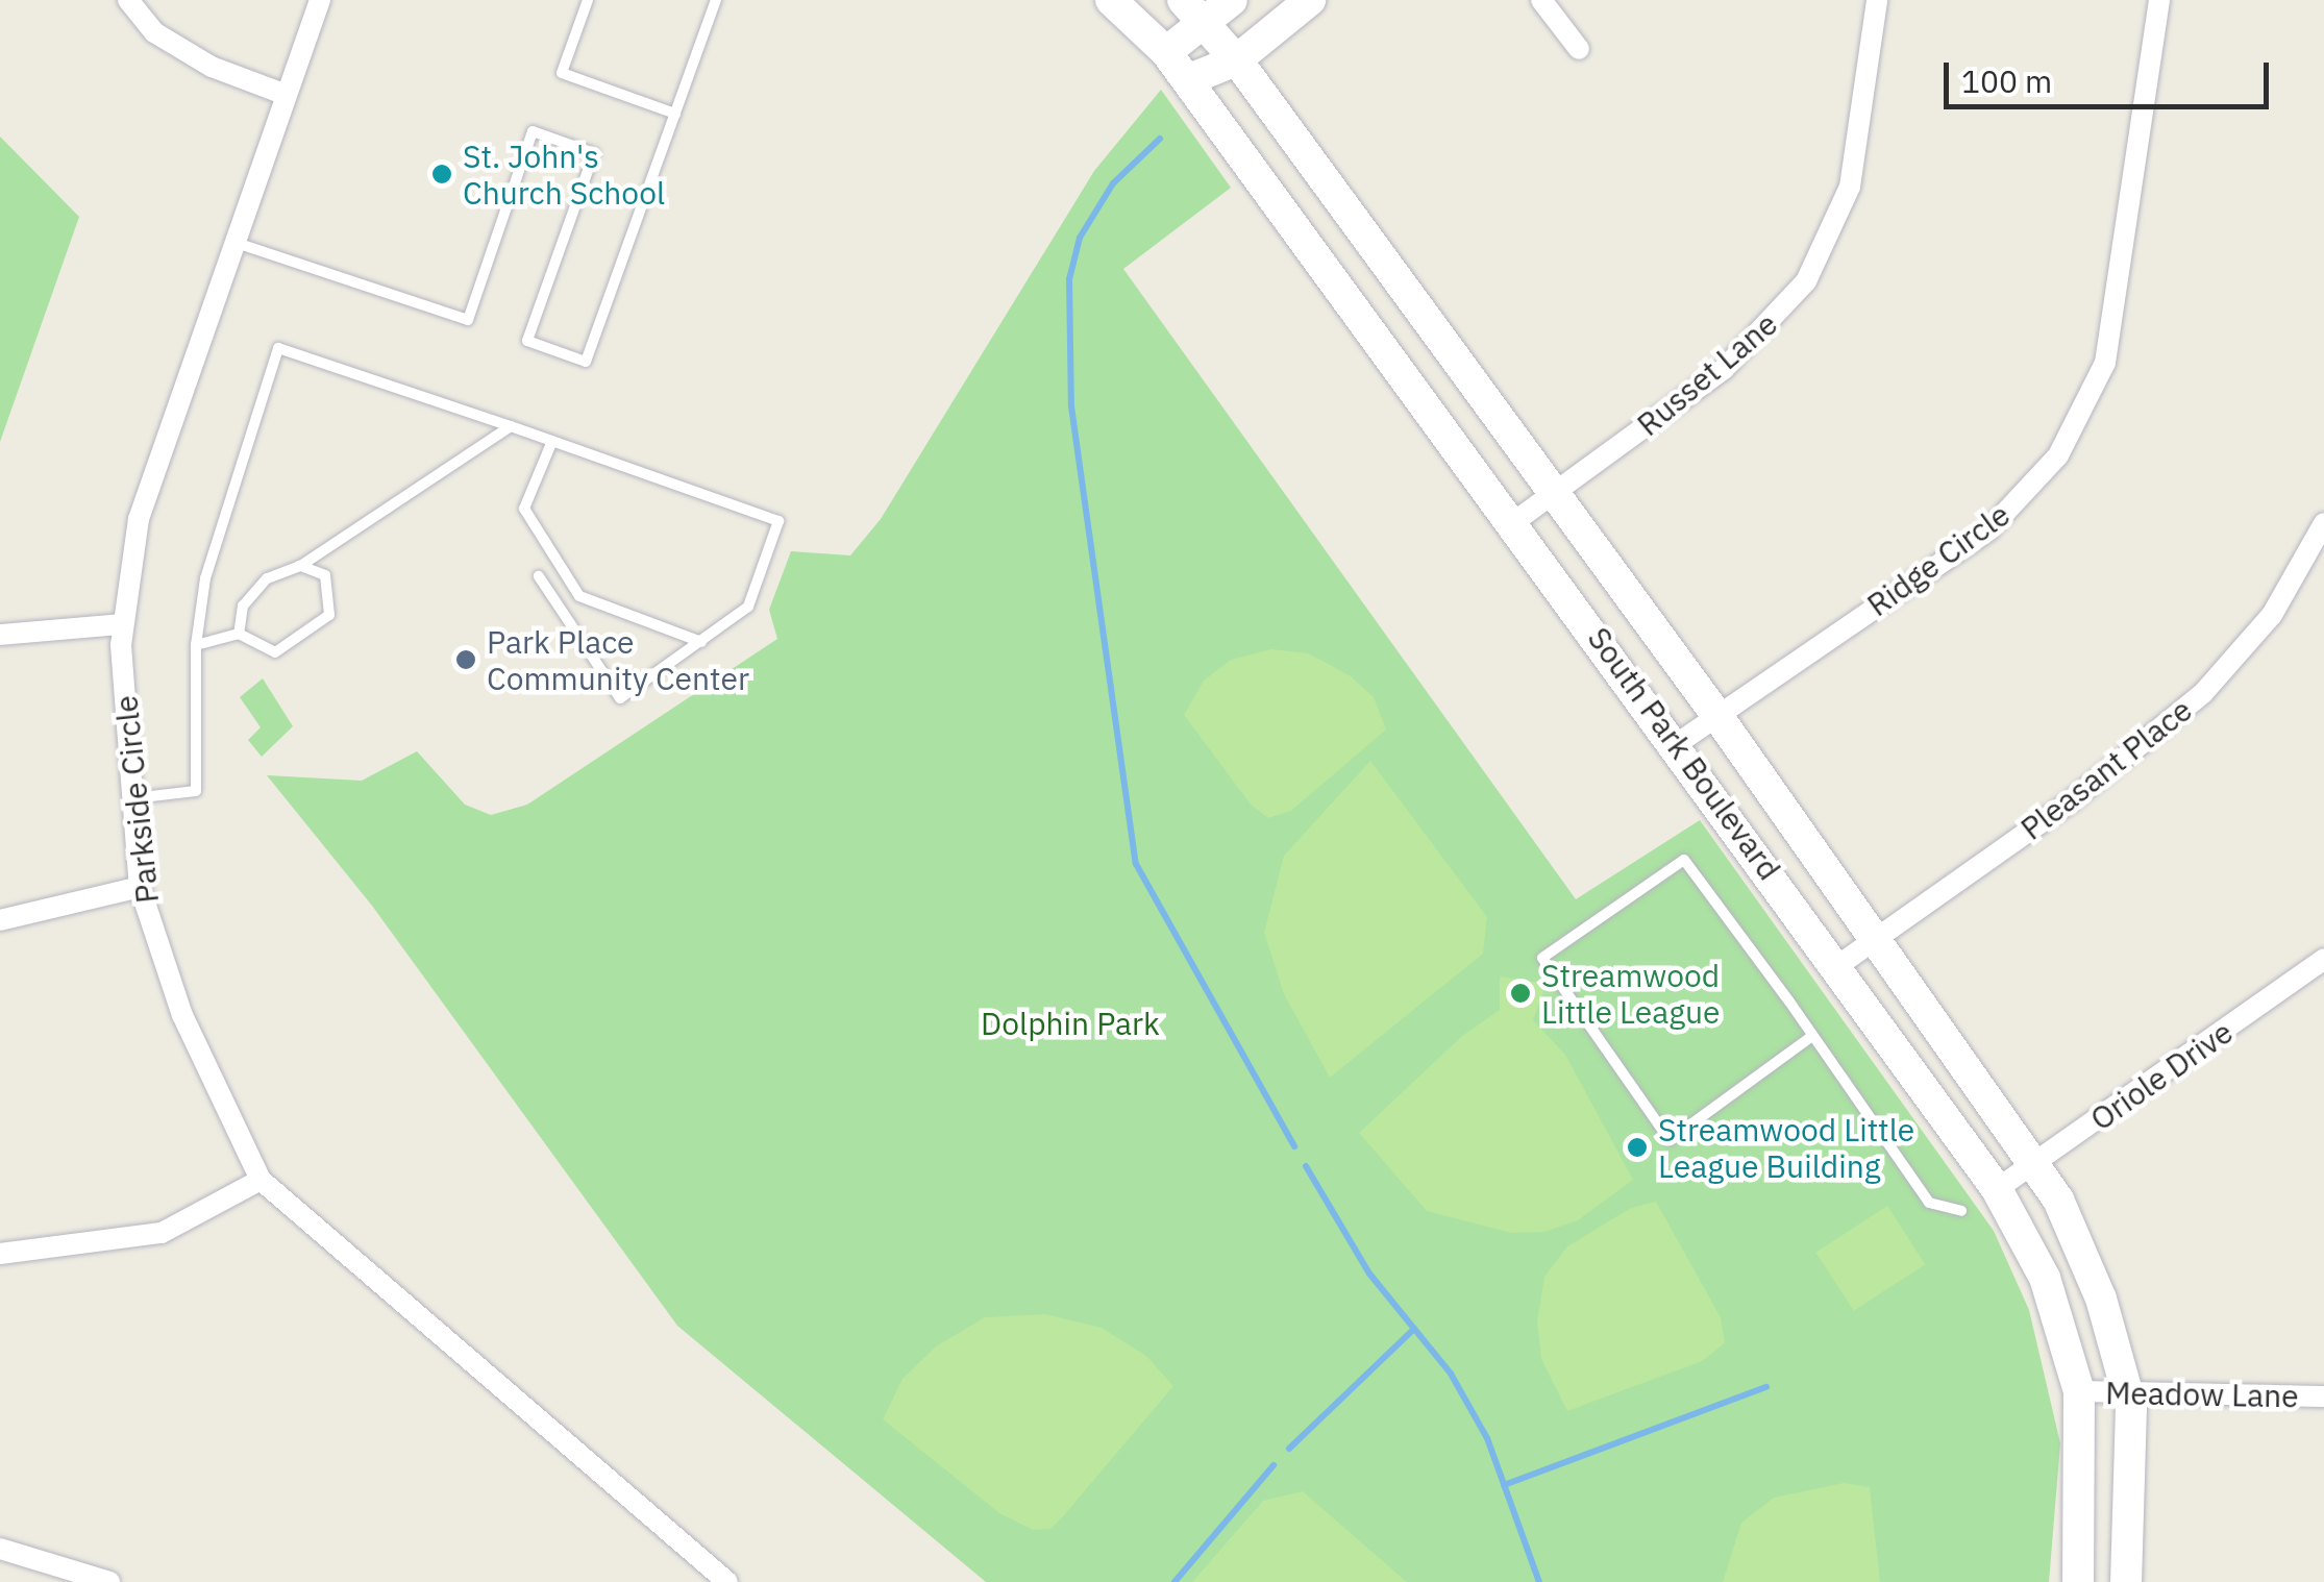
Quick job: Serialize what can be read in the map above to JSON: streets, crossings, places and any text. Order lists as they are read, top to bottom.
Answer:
{
  "streets": {
    "street": [
      "Russet Lane",
      "Ridge Circle",
      "South Park Boulevard",
      "Pleasant Place",
      "Parkside Circle",
      "Oriole Drive",
      "Meadow Lane"
    ]
  },
  "crossings": [
    ["Russet Lane", "South Park Boulevard"],
    ["Ridge Circle", "South Park Boulevard"],
    ["South Park Boulevard", "Pleasant Place"],
    ["South Park Boulevard", "Oriole Drive"],
    ["South Park Boulevard", "Meadow Lane"]
  ],
  "parks": ["Dolphin Park"],
  "places": [
    "St. John's Church School",
    "Park Place Community Center",
    "Streamwood Little League",
    "Streamwood Little League Building"
  ],
  "scale_bar": "100 m"
}
